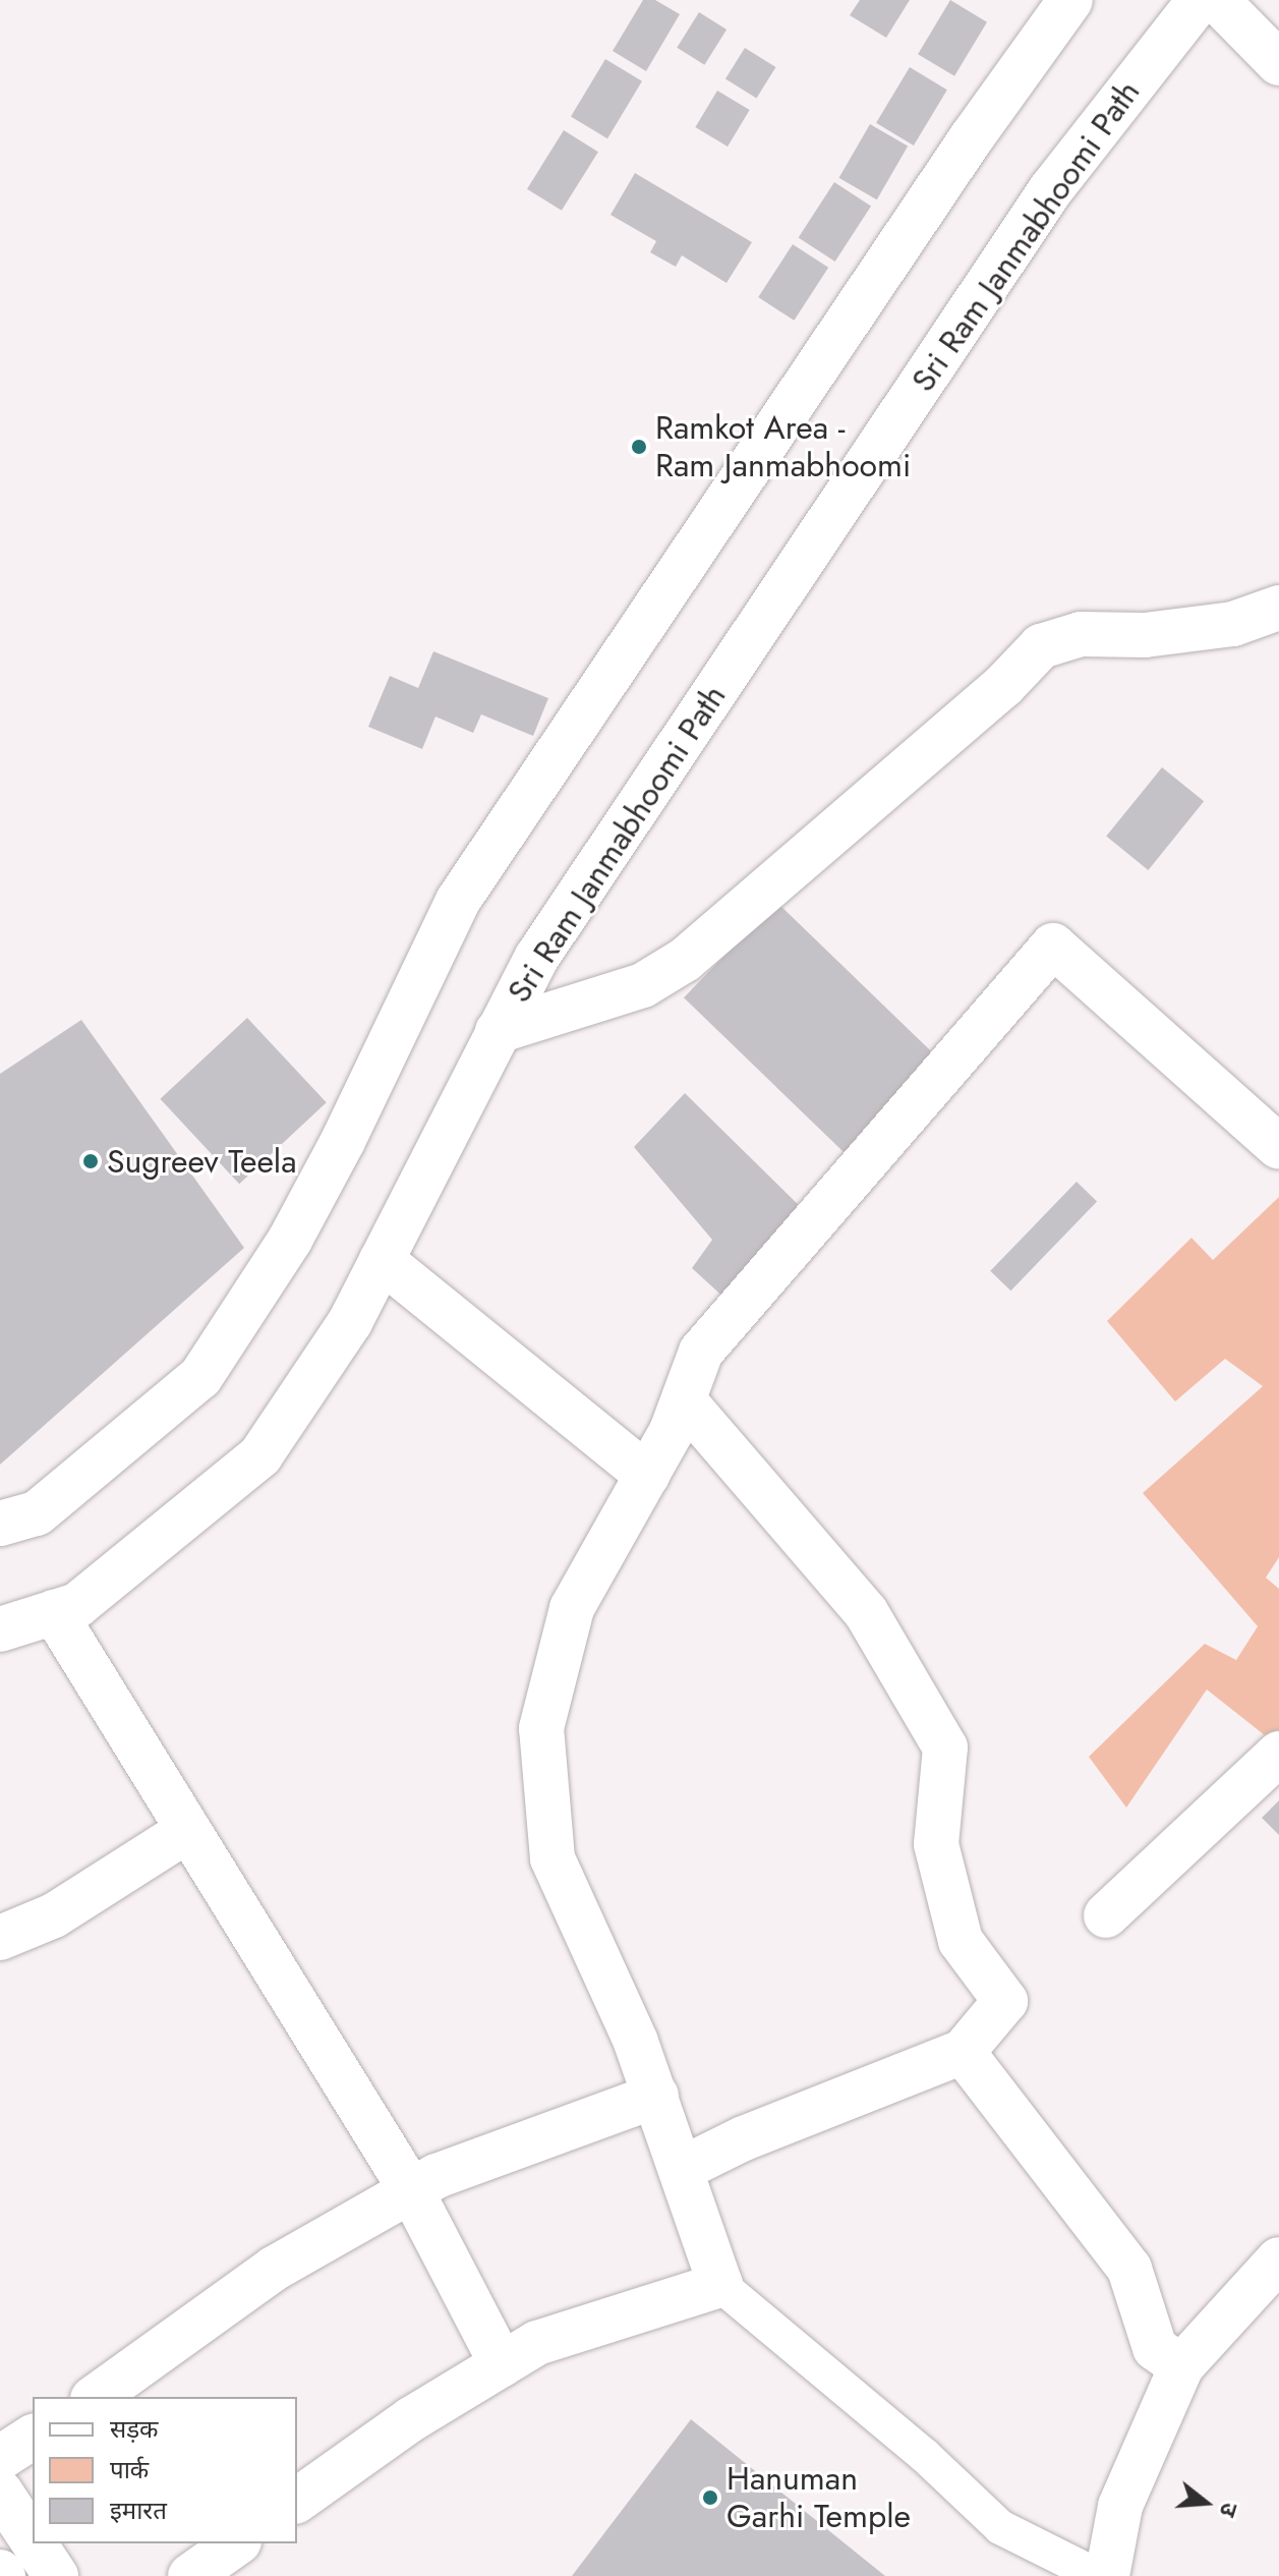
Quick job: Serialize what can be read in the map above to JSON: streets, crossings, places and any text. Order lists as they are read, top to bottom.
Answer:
{
  "streets": {
    "street": ["Sri Ram Janmabhoomi Path"]
  },
  "places": ["Ramkot Area - Ram Janmabhoomi", "Sugreev Teela", "Hanuman Garhi Temple"],
  "legend": ["सड़क", "पार्क", "इमारत"],
  "north": "right"
}
